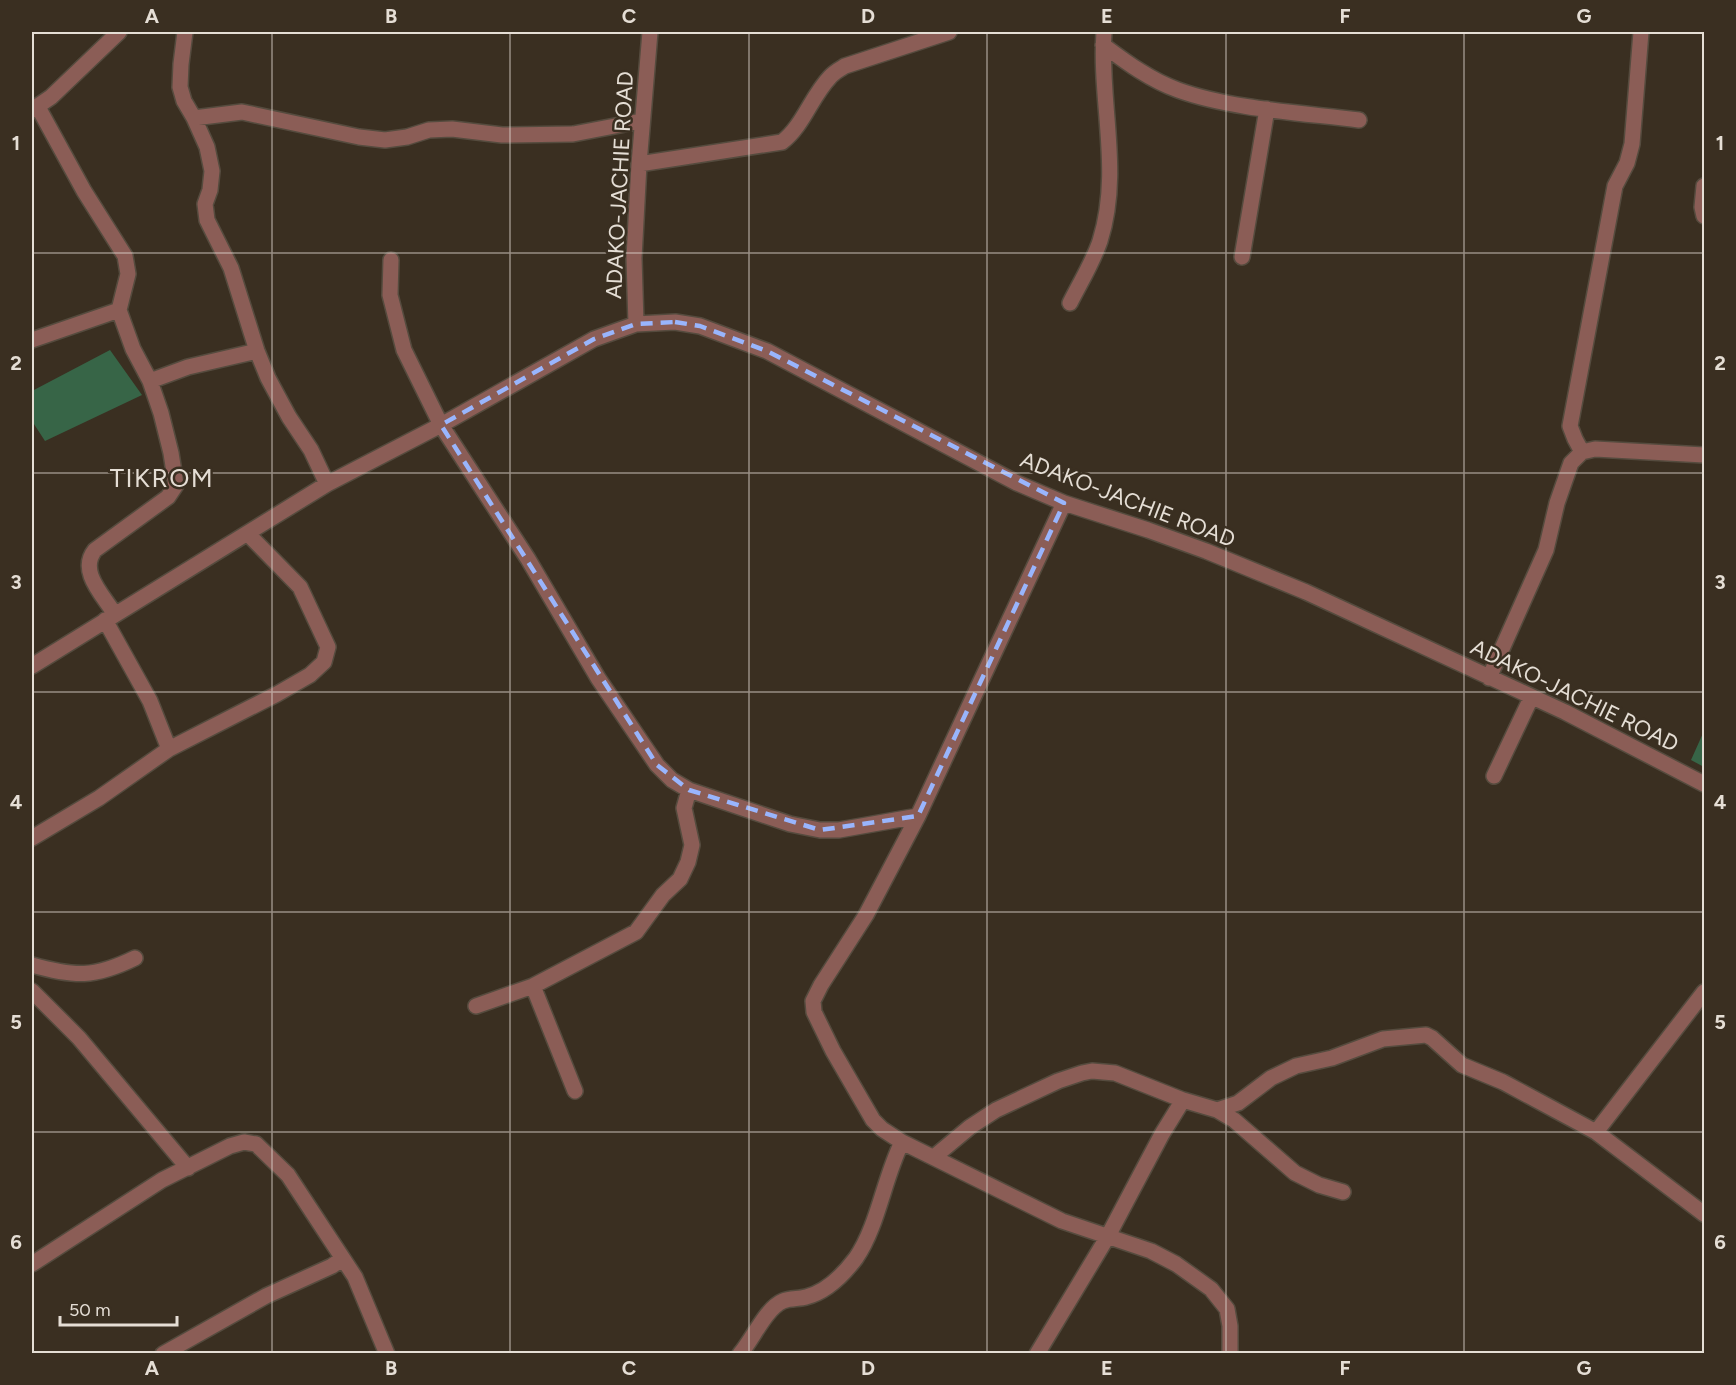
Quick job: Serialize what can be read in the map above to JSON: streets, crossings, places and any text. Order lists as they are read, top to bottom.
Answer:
{
  "streets": {
    "street": ["ADAKO-JACHIE ROAD"]
  },
  "districts": ["TIKROM"],
  "scale_bar": "50 m",
  "grid": {
    "columns": [
      "A",
      "B",
      "C",
      "D",
      "E",
      "F",
      "G"
    ],
    "rows": [
      "1",
      "2",
      "3",
      "4",
      "5",
      "6"
    ]
  }
}
